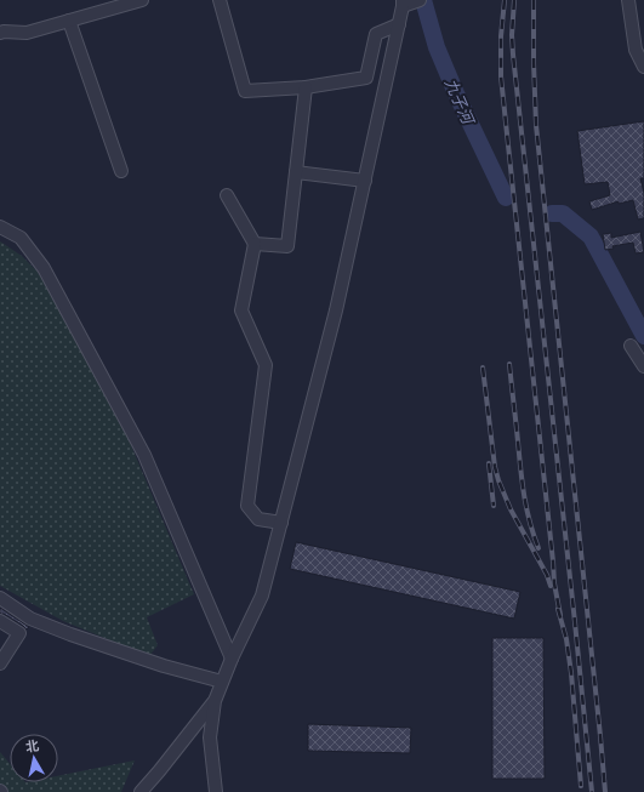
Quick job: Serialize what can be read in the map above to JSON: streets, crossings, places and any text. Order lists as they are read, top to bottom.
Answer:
{
  "water": ["九子河"],
  "north": "top"
}
